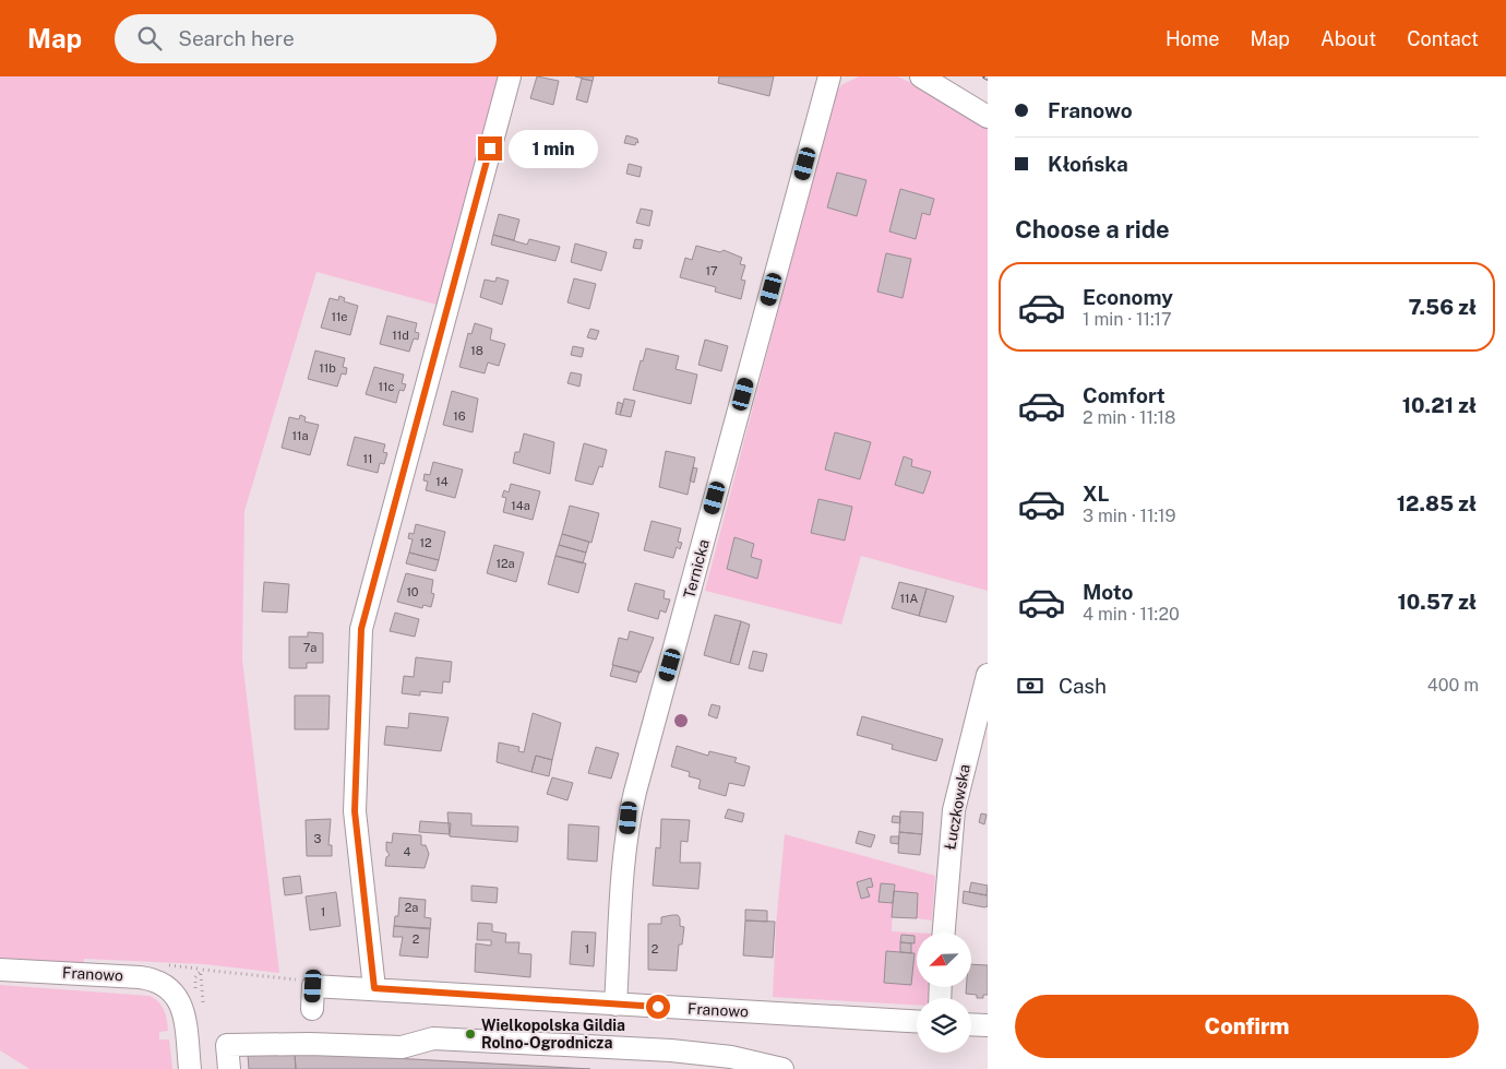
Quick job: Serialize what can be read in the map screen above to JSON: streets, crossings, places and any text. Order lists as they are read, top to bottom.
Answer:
{
  "streets": {
    "street": ["Ternicka", "Łuczkowska", "Franowo"]
  },
  "crossings": [
    ["Ternicka", "Franowo"]
  ],
  "places": ["Wielkopolska Gildia Rolno-Ogrodnicza"],
  "house_numbers": [
    "17",
    "11e",
    "11d",
    "18",
    "11b",
    "11c",
    "16",
    "11a",
    "11",
    "14",
    "14a",
    "12",
    "12a",
    "10",
    "11A",
    "7a",
    "3",
    "4",
    "2a",
    "1",
    "2",
    "1",
    "2"
  ],
  "north": "bottom left",
  "page": {
    "header": "Map",
    "search": "Search here",
    "nav": [
      "Home",
      "Map",
      "About",
      "Contact"
    ],
    "banner": ["Franowo", "Kłońska"],
    "bubble": "1 min",
    "heading": "Choose a ride",
    "list": [
      {
        "name": "Economy",
        "note": "1 min · 11:17",
        "value": "7.56 zł"
      },
      {
        "name": "Comfort",
        "note": "2 min · 11:18",
        "value": "10.21 zł"
      },
      {
        "name": "XL",
        "note": "3 min · 11:19",
        "value": "12.85 zł"
      },
      {
        "name": "Moto",
        "note": "4 min · 11:20",
        "value": "10.57 zł"
      }
    ],
    "pay": ["Cash", "400 m"],
    "buttons": "Confirm"
  }
}
